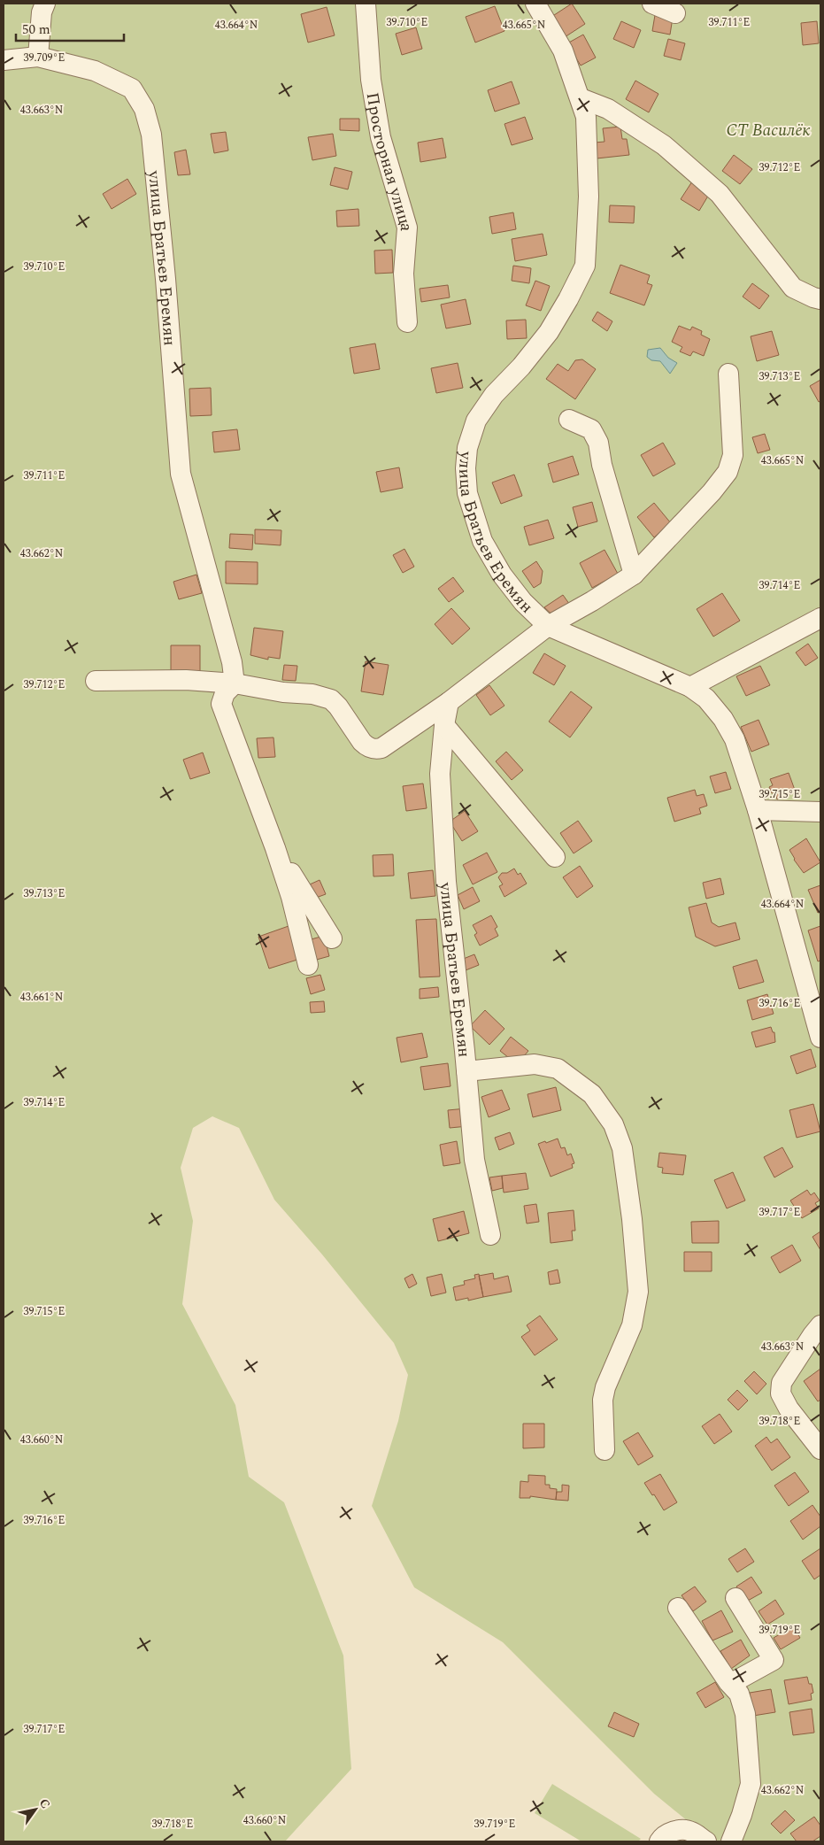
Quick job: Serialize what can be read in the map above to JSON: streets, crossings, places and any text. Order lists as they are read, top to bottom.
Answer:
{
  "streets": {
    "street": ["Просторная улица", "улица Братьев Еремян"]
  },
  "parks": ["СТ Василёк"],
  "scale_bar": "50 m",
  "north": "top right",
  "coordinates": [
    "39.710°E",
    "39.711°E",
    "43.664°N",
    "43.665°N",
    "39.709°E",
    "43.663°N",
    "39.712°E",
    "39.713°E",
    "43.662°N",
    "39.714°E",
    "39.715°E",
    "43.661°N",
    "39.716°E",
    "39.717°E",
    "39.718°E",
    "43.660°N",
    "39.719°E"
  ]
}
